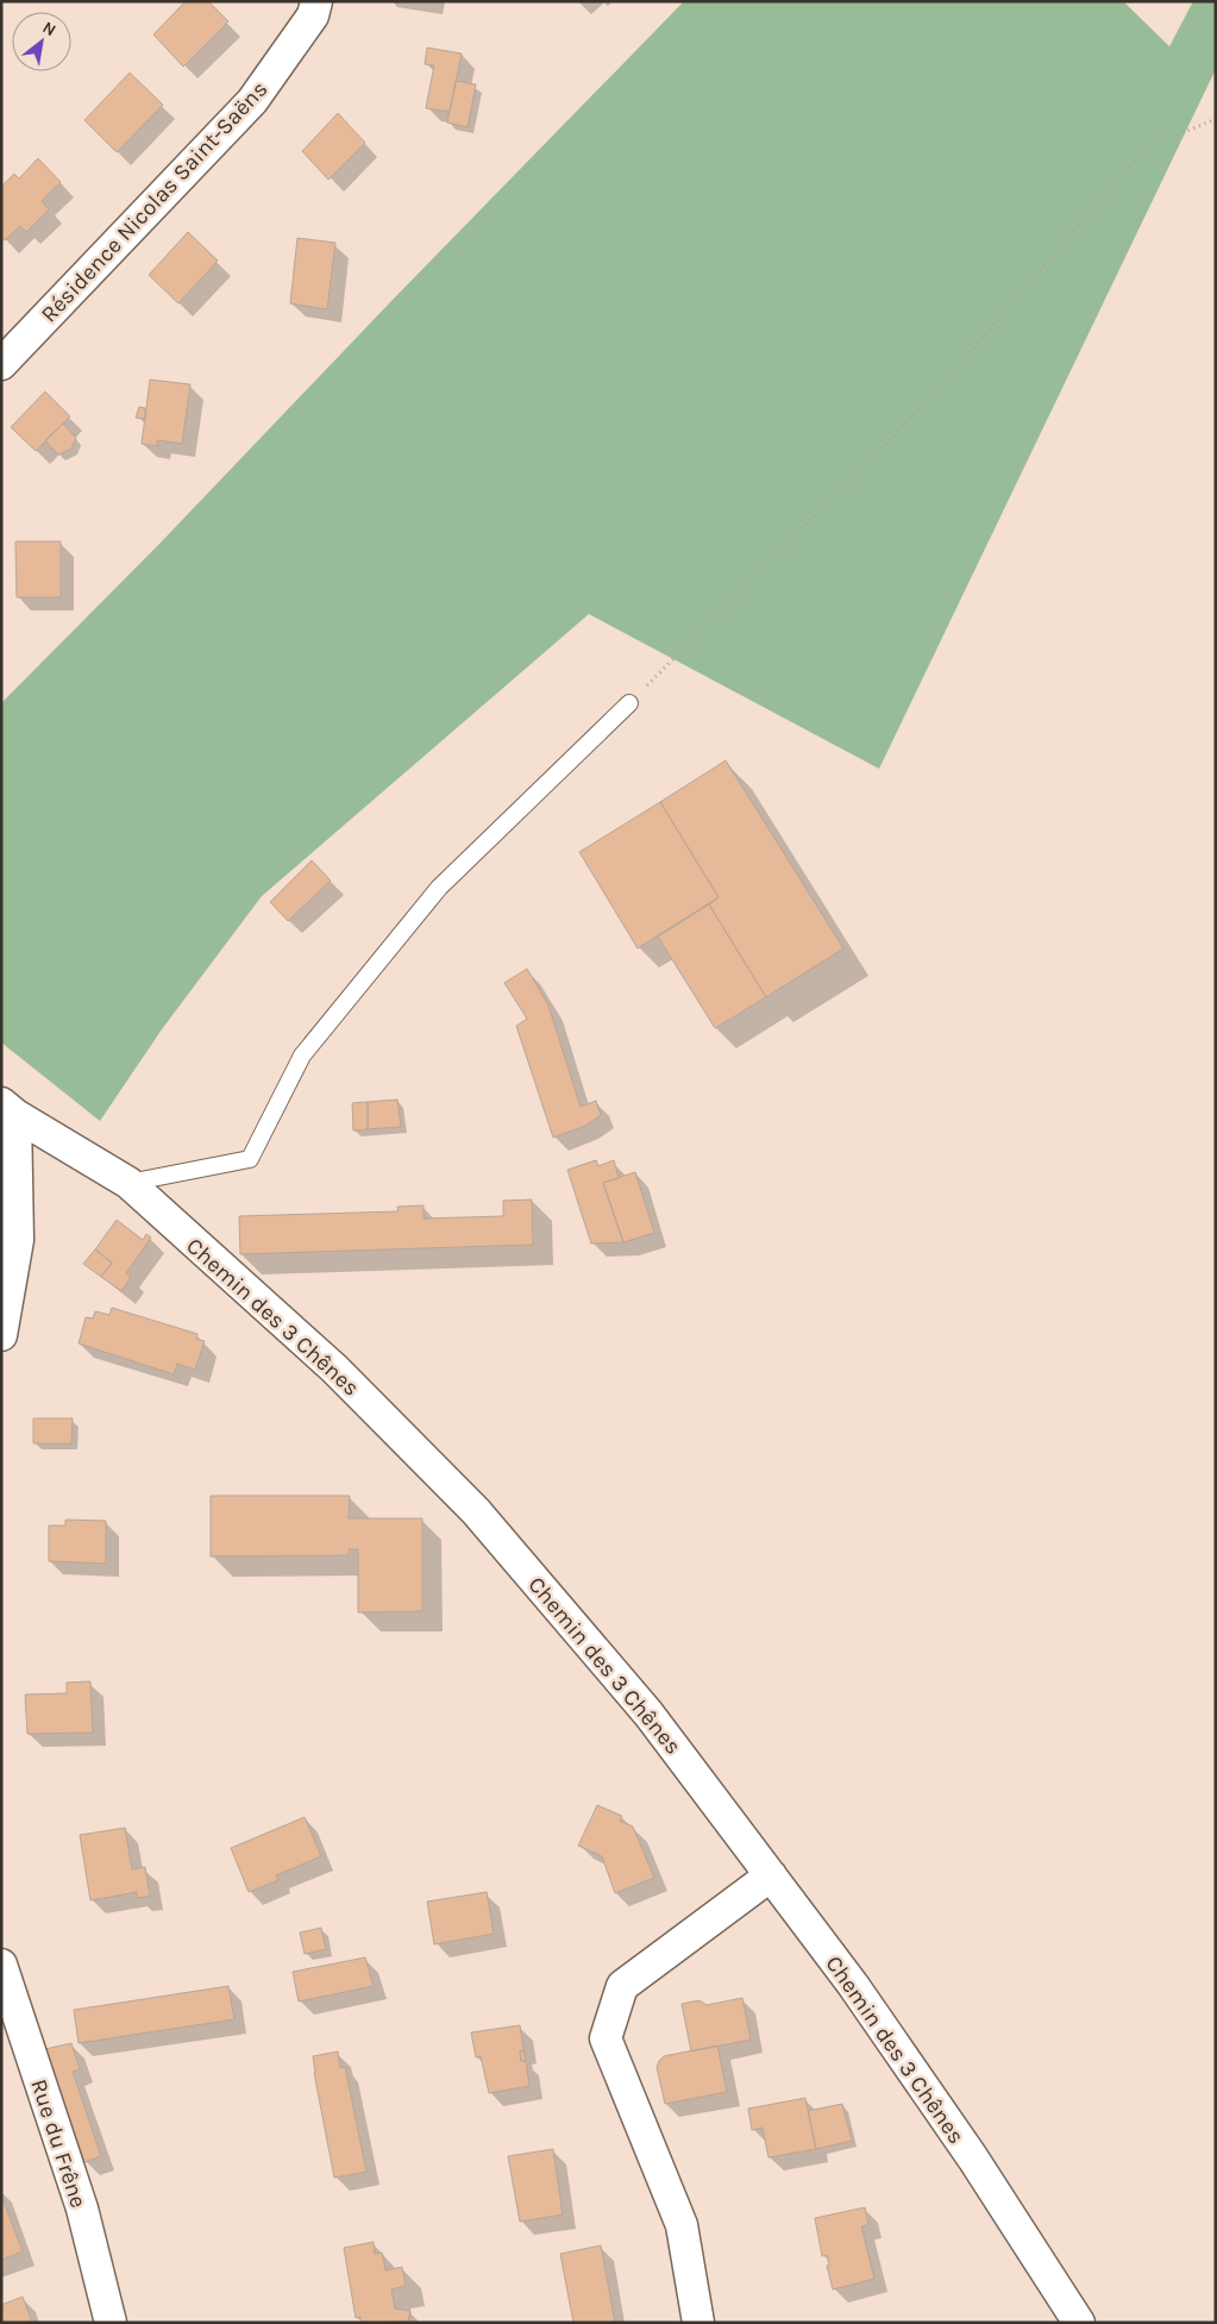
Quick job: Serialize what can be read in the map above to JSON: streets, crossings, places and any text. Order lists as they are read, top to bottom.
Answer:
{
  "streets": {
    "street": ["Résidence Nicolas Saint-Saëns", "Chemin des 3 Chênes", "Rue du Frêne"]
  },
  "north": "top right"
}
